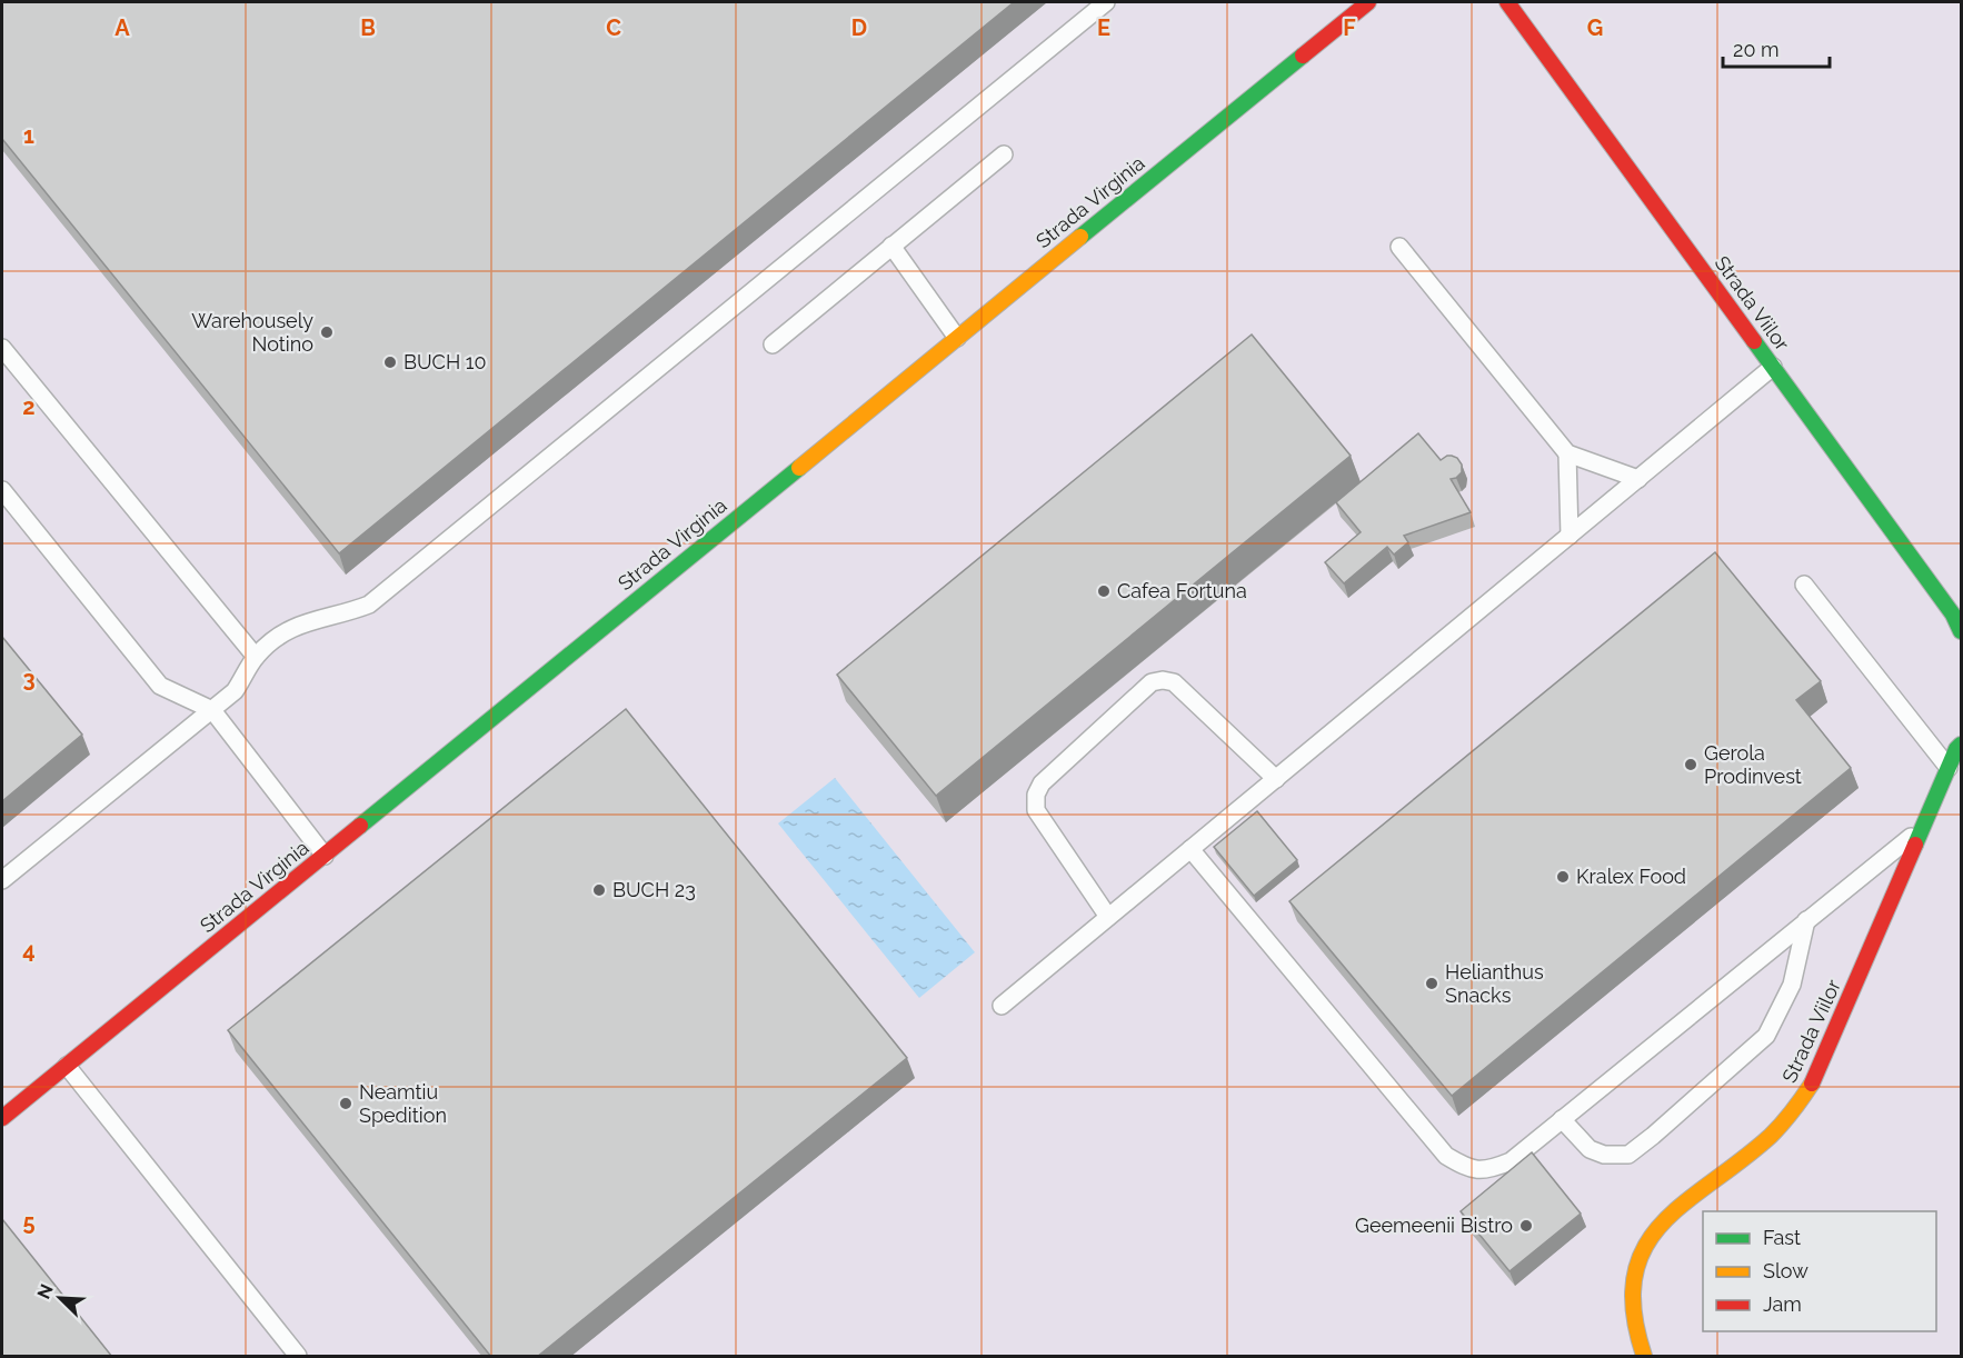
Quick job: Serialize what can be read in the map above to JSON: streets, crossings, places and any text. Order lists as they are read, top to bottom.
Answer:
{
  "streets": {
    "street": ["Strada Virginia", "Strada Viilor"]
  },
  "places": [
    "Warehousely Notino",
    "BUCH 10",
    "Cafea Fortuna",
    "Gerola Prodinvest",
    "Kralex Food",
    "BUCH 23",
    "Helianthus Snacks",
    "Neamtiu Spedition",
    "Geemeenii Bistro"
  ],
  "legend": ["Fast", "Slow", "Jam"],
  "scale_bar": "20 m",
  "north": "top left",
  "grid": {
    "columns": [
      "A",
      "B",
      "C",
      "D",
      "E",
      "F",
      "G"
    ],
    "rows": [
      "1",
      "2",
      "3",
      "4",
      "5"
    ]
  }
}
